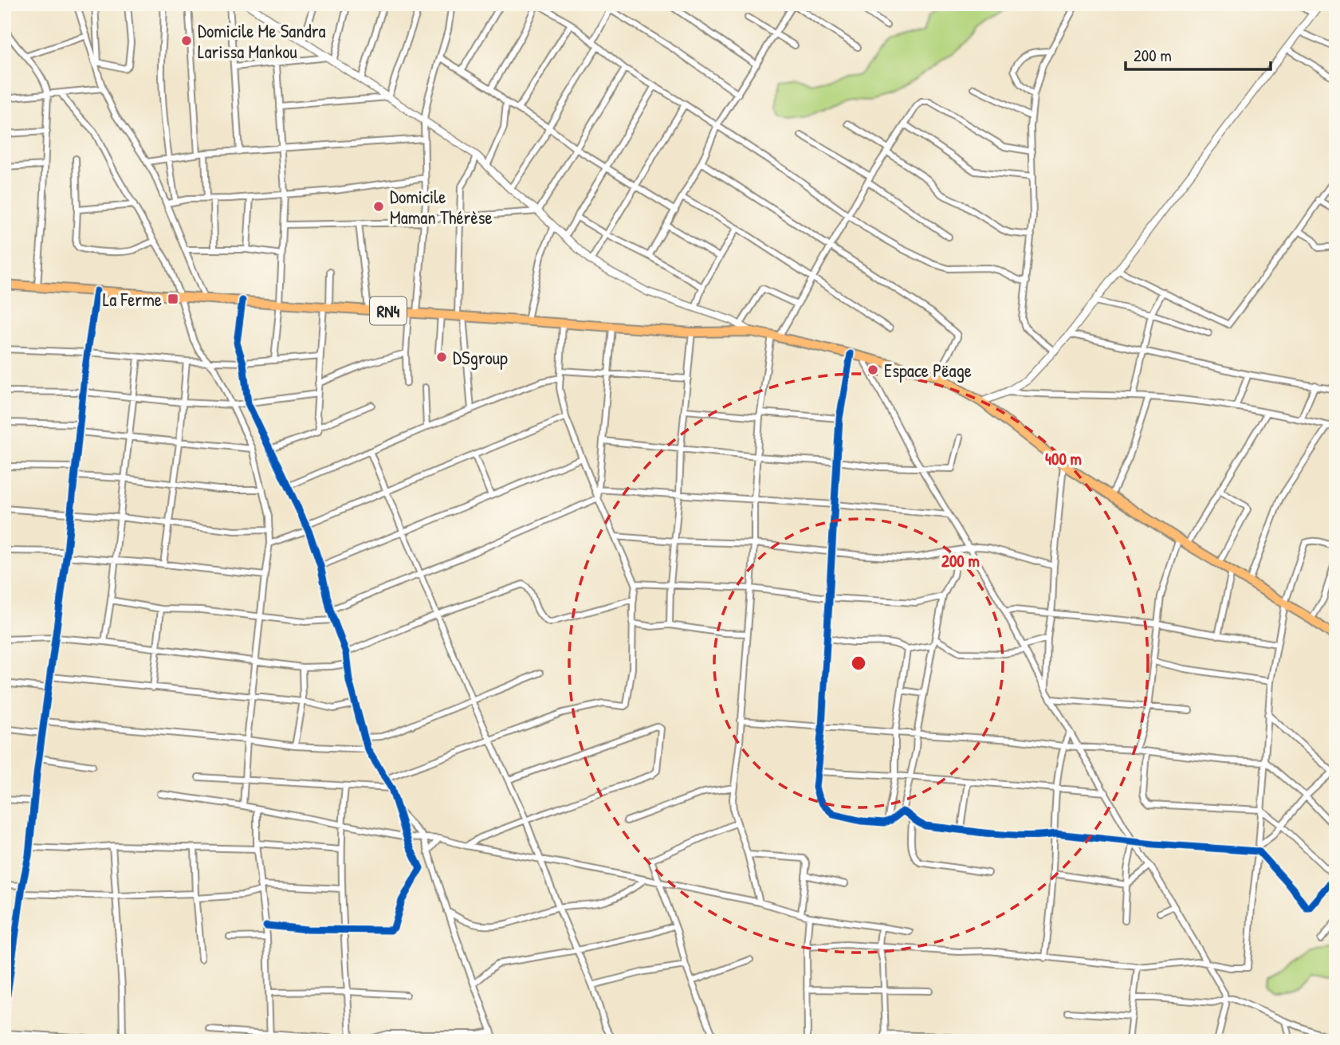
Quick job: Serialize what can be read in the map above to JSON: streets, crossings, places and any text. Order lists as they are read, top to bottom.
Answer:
{
  "streets": {
    "highway": ["RN4"]
  },
  "places": {
    "other": [
      "Domicile Me Sandra Larissa Mankou",
      "Domicile Maman Thérèse",
      "DSgroup",
      "Espace Pëage"
    ],
    "transit": ["La Ferme"]
  },
  "scale_bar": "200 m",
  "rings": ["400 m", "200 m"]
}
